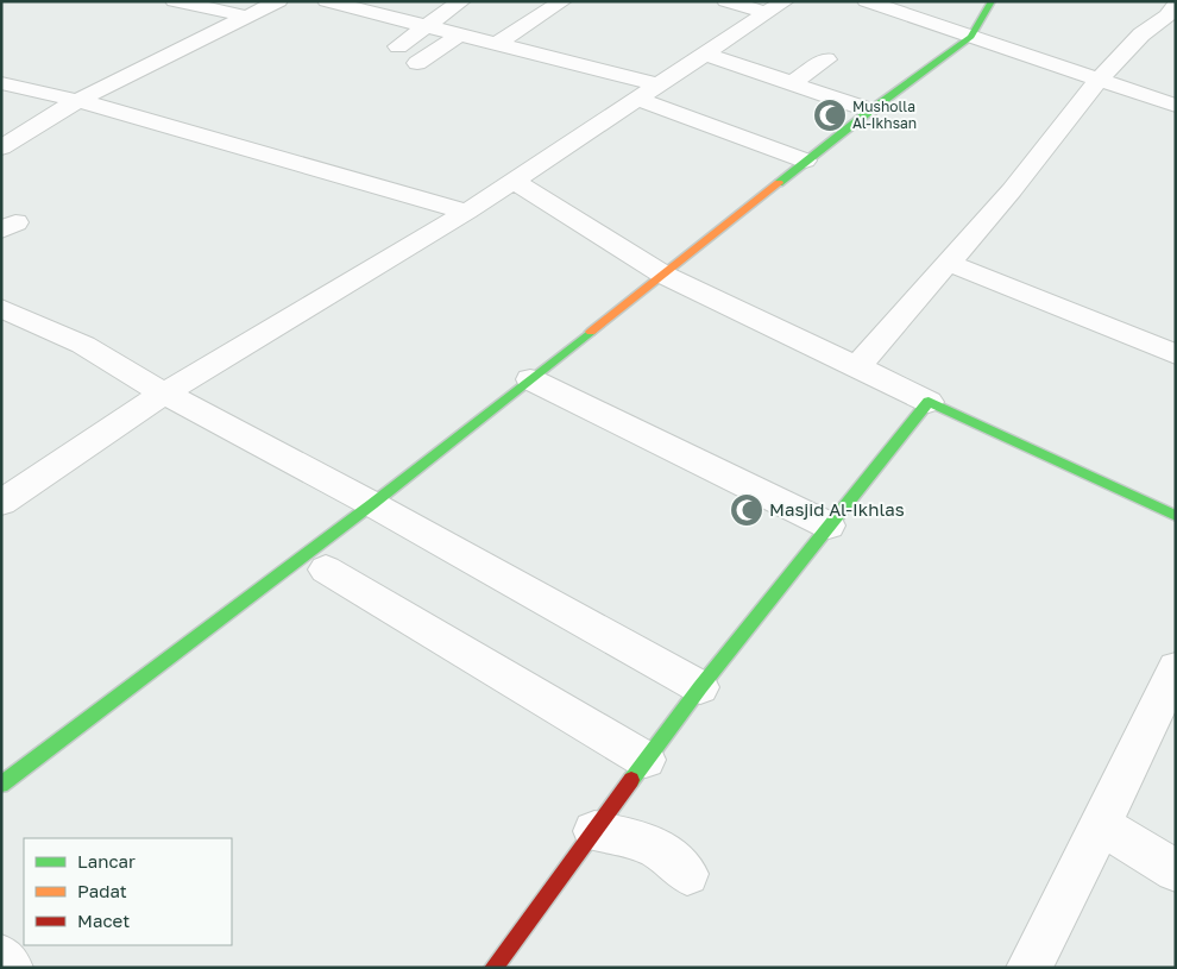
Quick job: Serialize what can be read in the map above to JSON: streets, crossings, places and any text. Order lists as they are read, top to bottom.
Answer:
{
  "places": {
    "mosque": ["Musholla Al-Ikhsan", "Masjid Al-Ikhlas"]
  },
  "legend": ["Lancar", "Padat", "Macet"]
}
